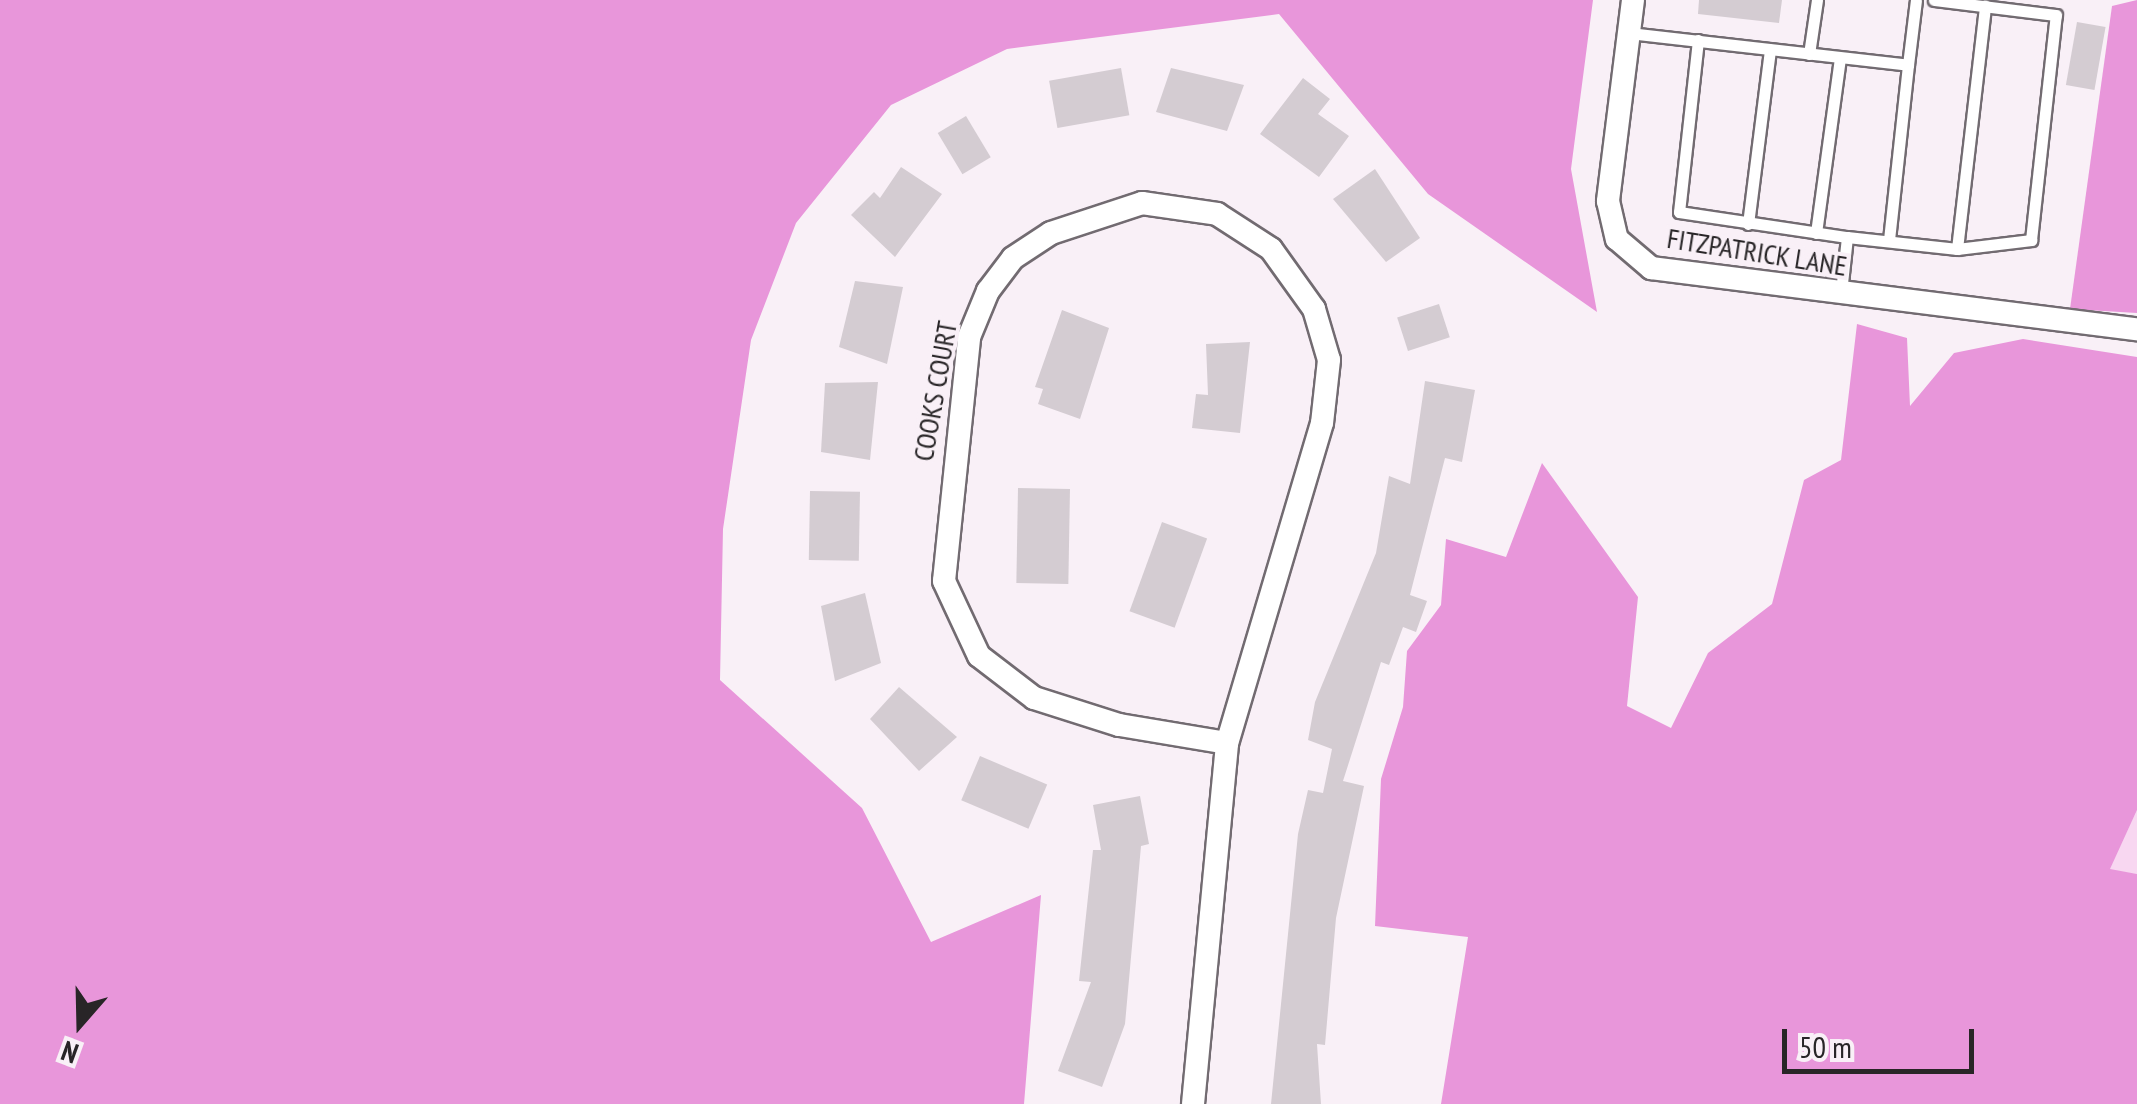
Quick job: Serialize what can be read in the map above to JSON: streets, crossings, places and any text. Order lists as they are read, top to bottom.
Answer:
{
  "streets": {
    "street": ["FITZPATRICK LANE", "COOKS COURT"]
  },
  "scale_bar": "50 m",
  "north": "bottom"
}
